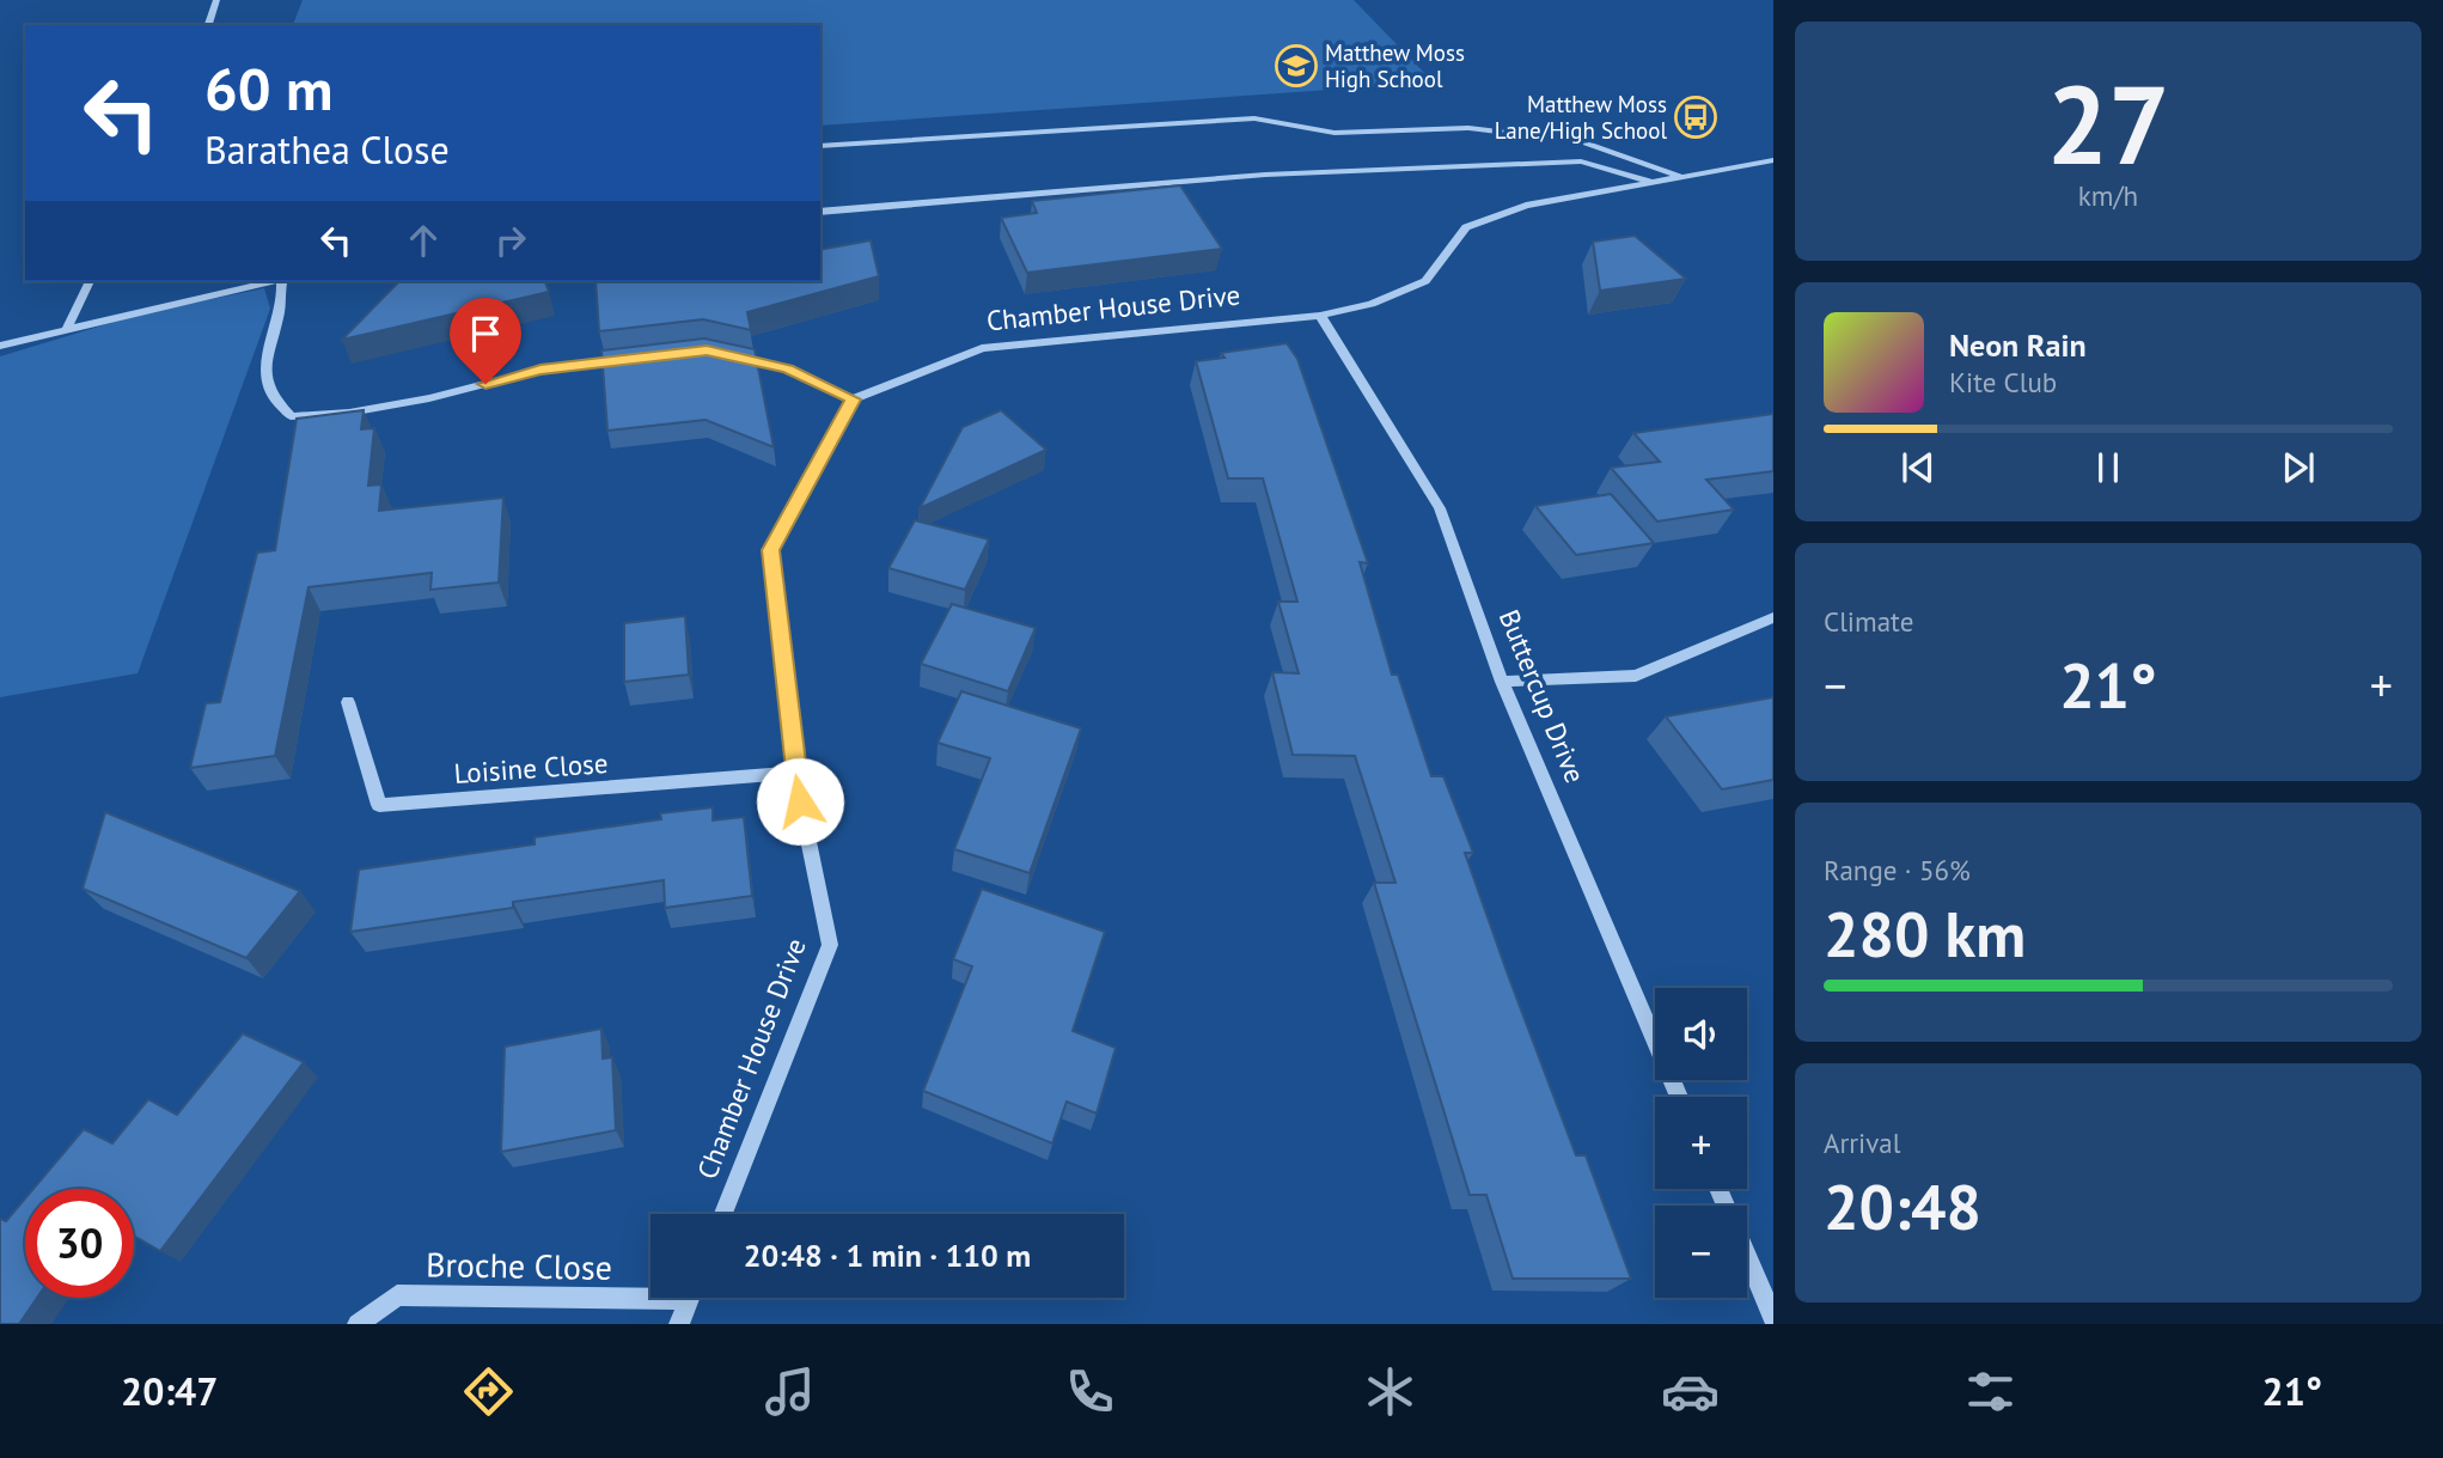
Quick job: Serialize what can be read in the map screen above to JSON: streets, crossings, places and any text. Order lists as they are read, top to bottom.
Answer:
{
  "streets": {
    "street": [
      "Chamber House Drive",
      "Buttercup Drive",
      "Loisine Close",
      "Broche Close"
    ]
  },
  "crossings": [
    ["Chamber House Drive", "Buttercup Drive"],
    ["Chamber House Drive", "Loisine Close"]
  ],
  "places": {
    "school or university": ["Matthew Moss High School"],
    "bus stop": ["Matthew Moss Lane/High School"]
  },
  "page": {
    "tile": [
      ["27", "km/h"],
      "Climate",
      ["Range · 56%", "280 km"],
      ["Arrival", "20:48"]
    ],
    "turn": ["60 m", "Barathea Close"],
    "song": ["Neon Rain", "Kite Club"],
    "heat": ["−", "21°", "+"],
    "map_buttons": ["+", "−"],
    "limit": "30",
    "trip": "20:48 · 1 min · 110 m",
    "tabs": ["20:47", "21°"]
  }
}
